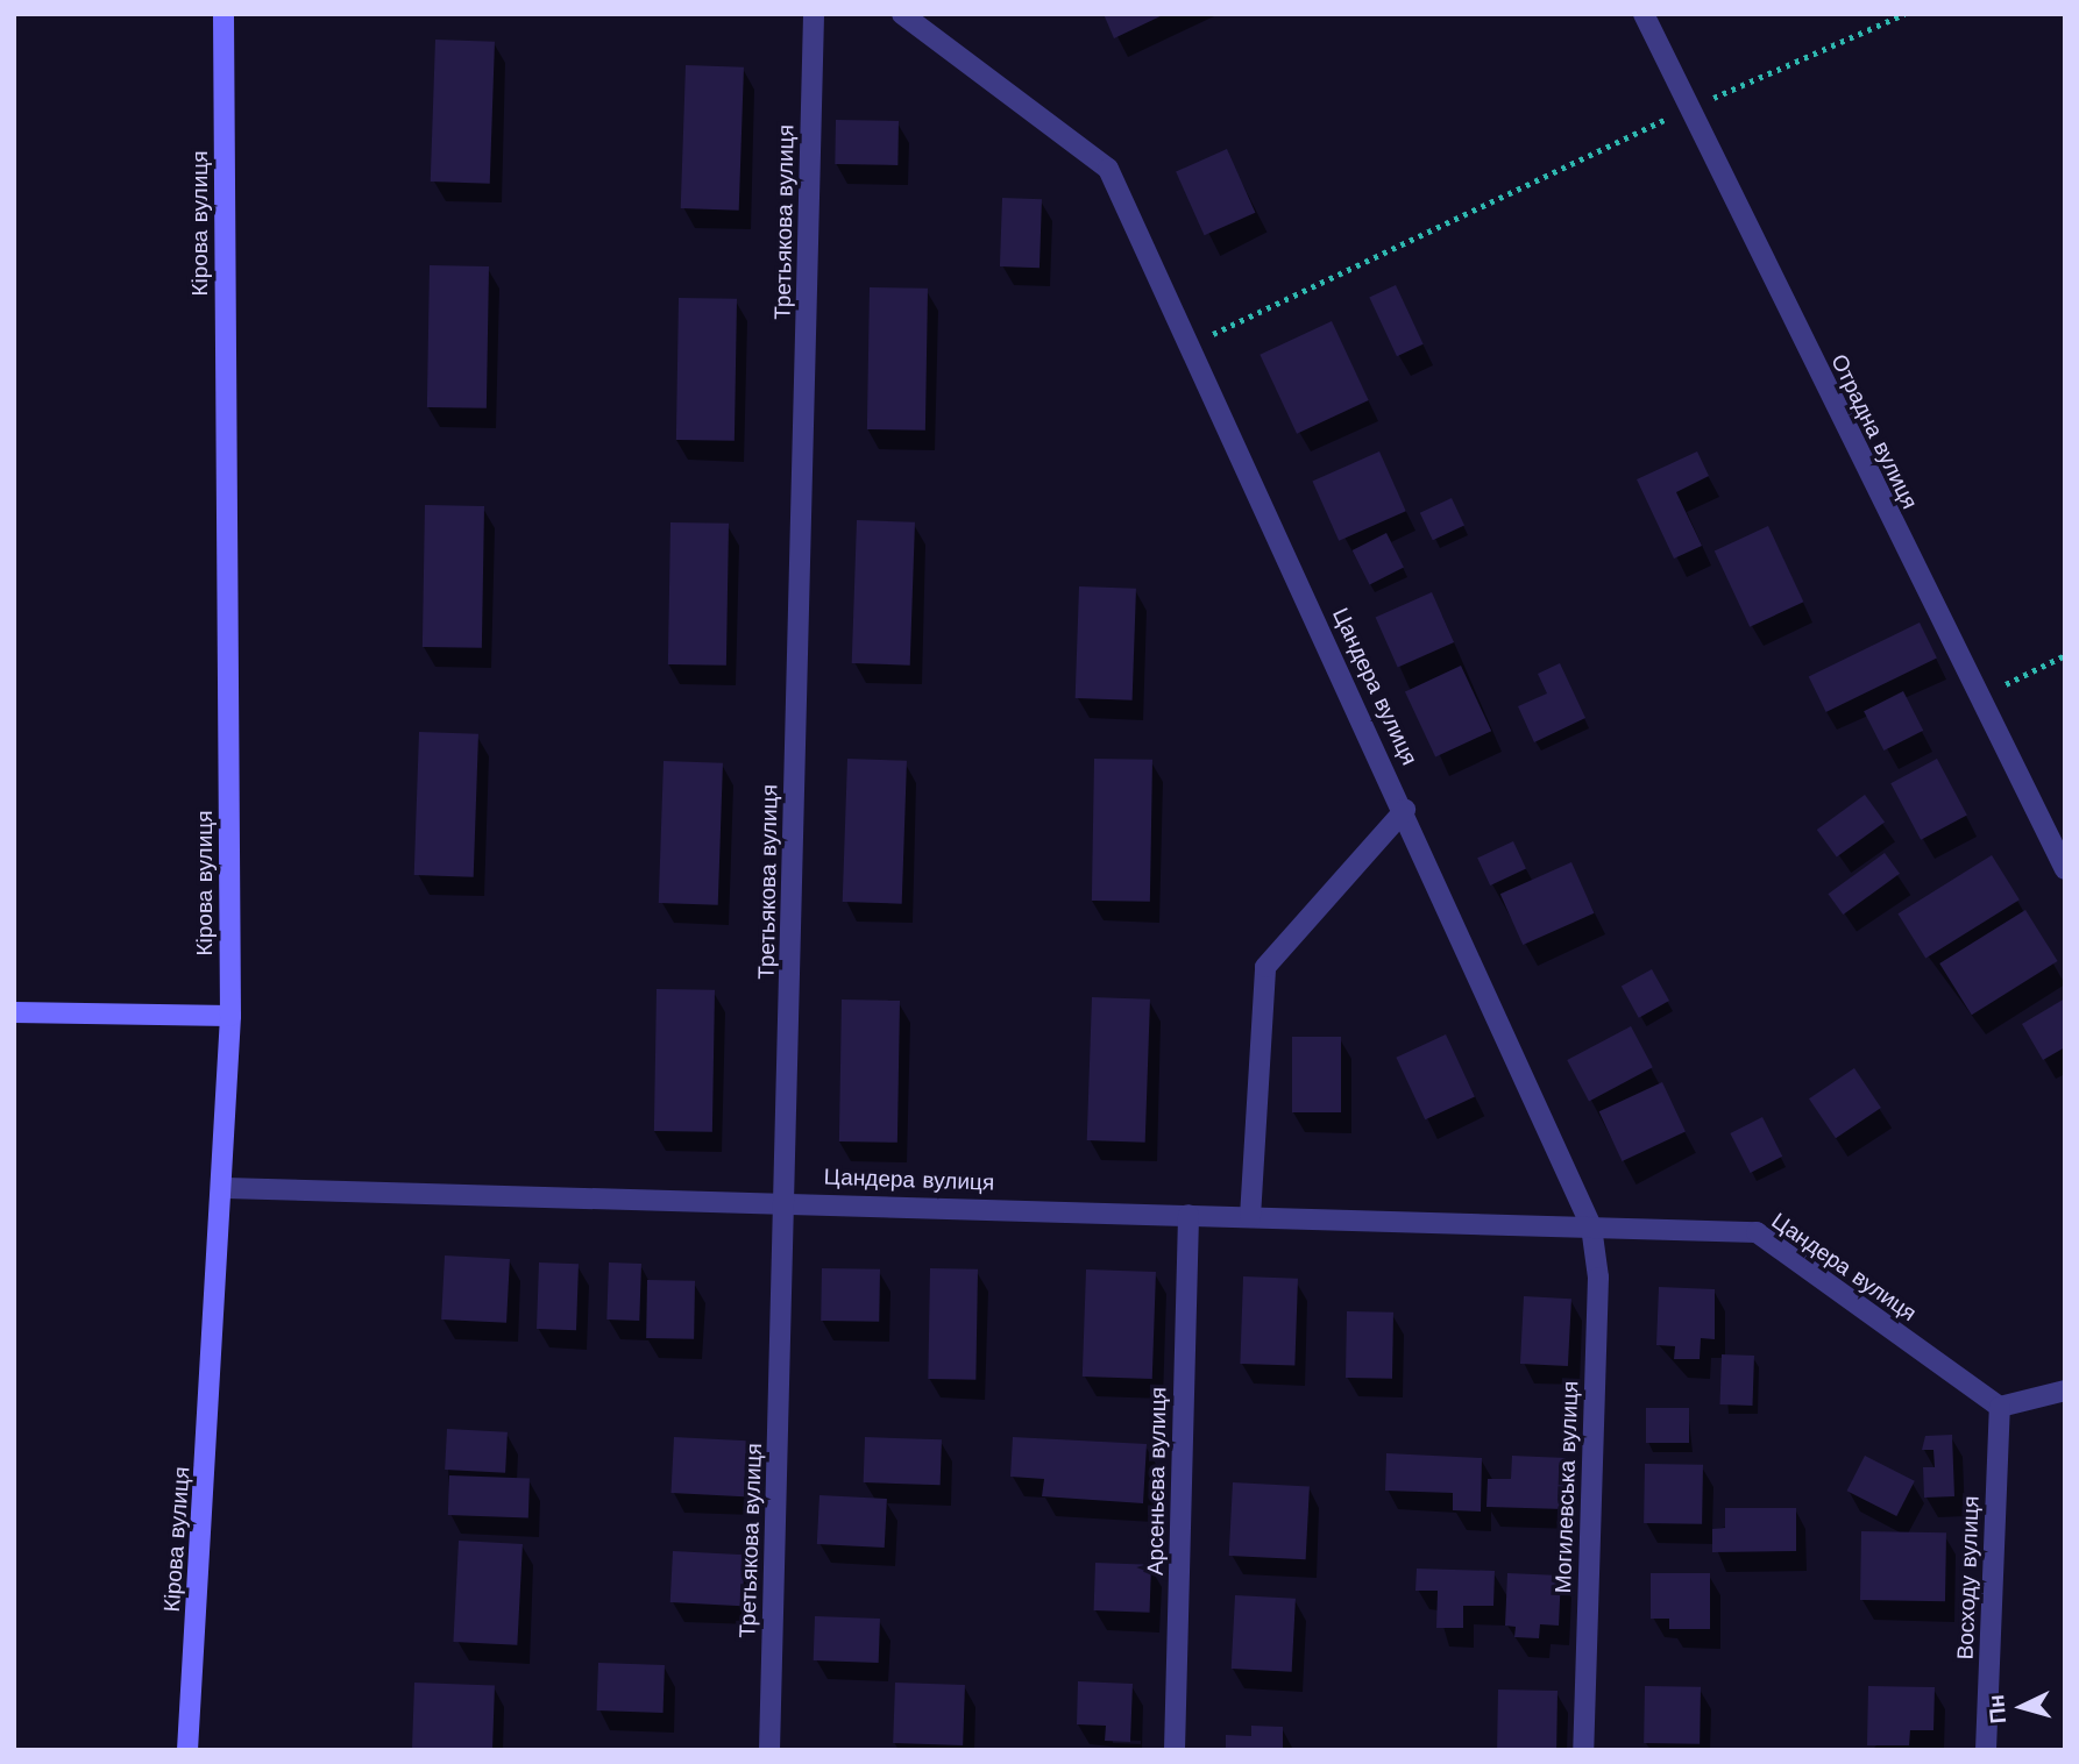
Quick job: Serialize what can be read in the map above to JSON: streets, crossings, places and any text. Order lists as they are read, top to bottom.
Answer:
{
  "streets": {
    "main road": ["Кірова вулиця"],
    "street": [
      "Третьякова вулиця",
      "Отрадна вулиця",
      "Цандера вулиця",
      "Арсеньєва вулиця",
      "Могилевська вулиця",
      "Восходу вулиця"
    ]
  },
  "crossings": [
    ["Третьякова вулиця", "Цандера вулиця"],
    ["Кірова вулиця", "Цандера вулиця"],
    ["Цандера вулиця", "Арсеньєва вулиця"],
    ["Цандера вулиця", "Могилевська вулиця"],
    ["Цандера вулиця", "Восходу вулиця"]
  ],
  "north": "left"
}
